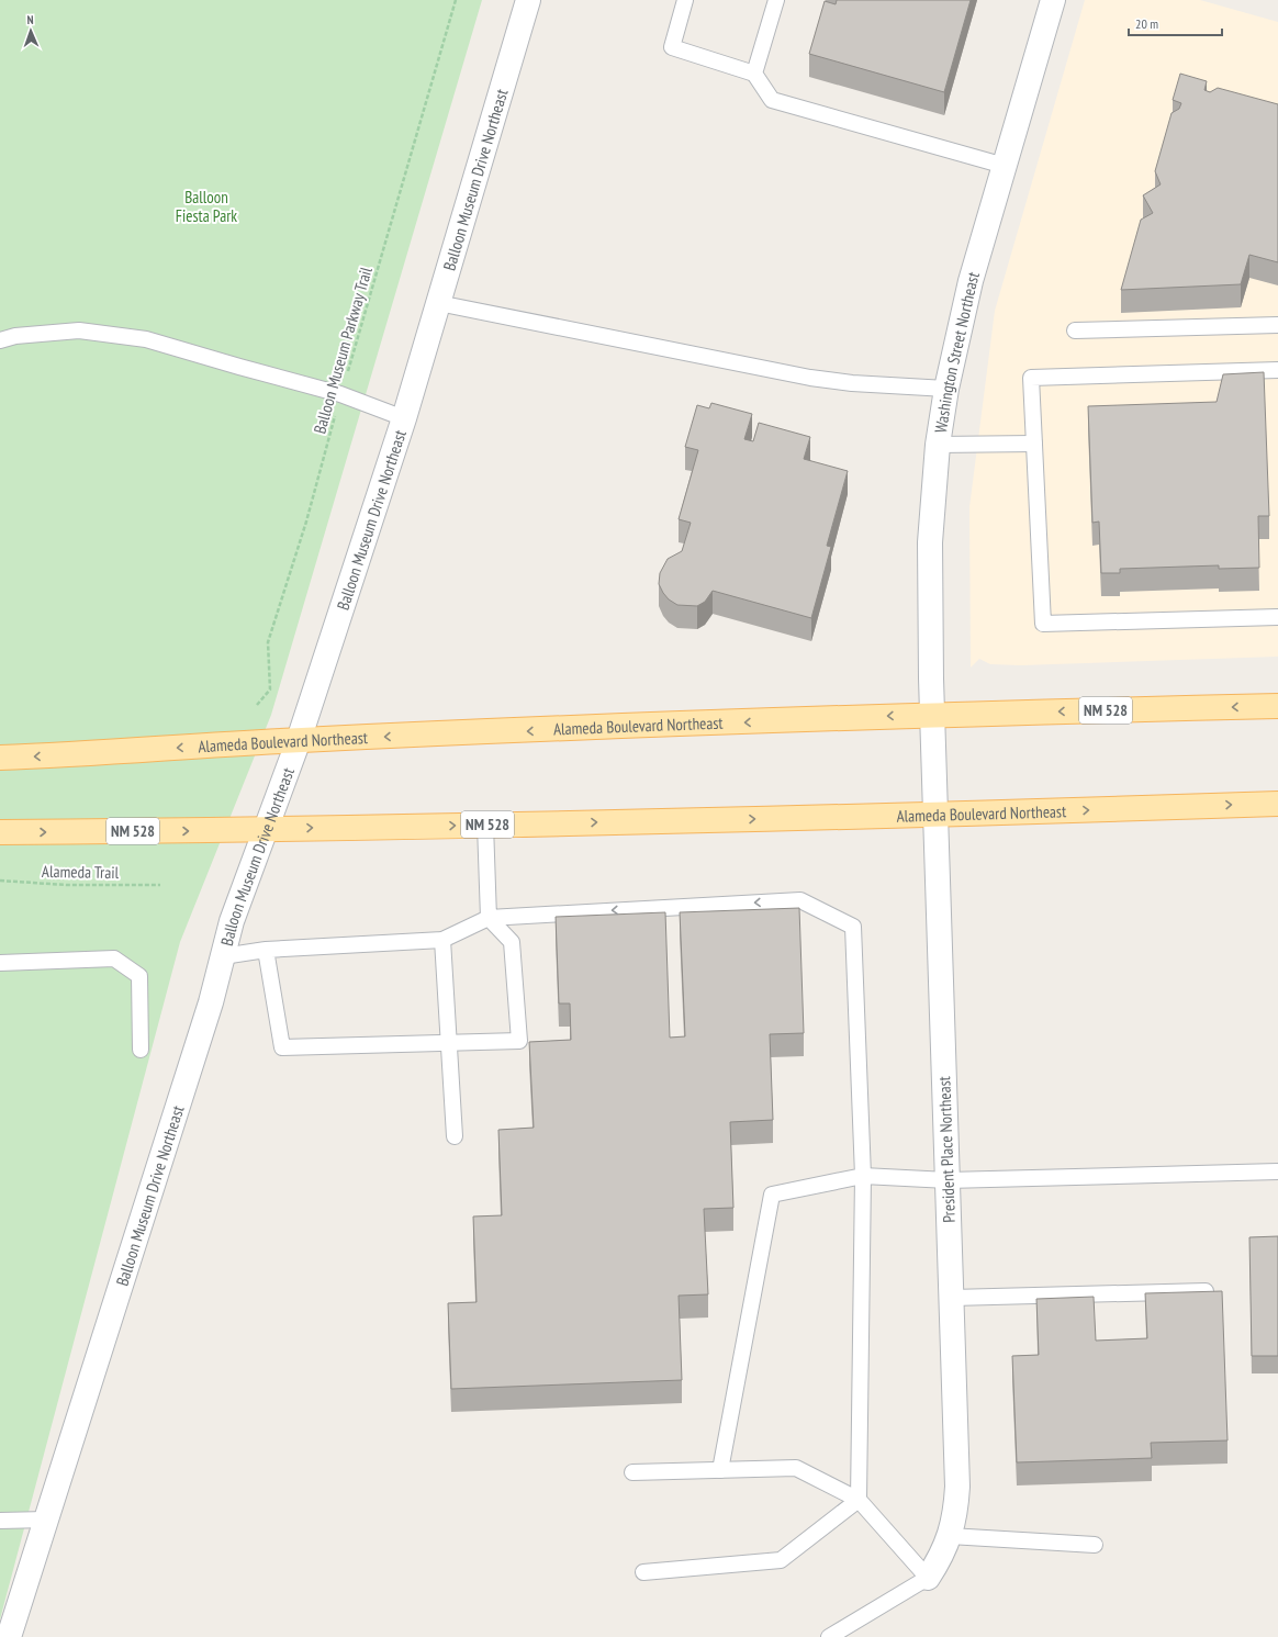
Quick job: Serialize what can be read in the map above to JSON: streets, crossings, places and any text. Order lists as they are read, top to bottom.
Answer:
{
  "streets": {
    "main road": ["NM 528", "Alameda Boulevard Northeast"],
    "street": ["Balloon Museum Drive Northeast", "Washington Street Northeast", "President Place Northeast"],
    "path": ["Balloon Museum Parkway Trail", "Alameda Trail"]
  },
  "crossings": [
    ["Balloon Museum Drive Northeast", "Alameda Boulevard Northeast"],
    ["Washington Street Northeast", "Alameda Boulevard Northeast"],
    ["Washington Street Northeast", "President Place Northeast"],
    ["Alameda Boulevard Northeast", "President Place Northeast"]
  ],
  "parks": ["Balloon Fiesta Park"],
  "scale_bar": "20 m",
  "north": "top"
}
